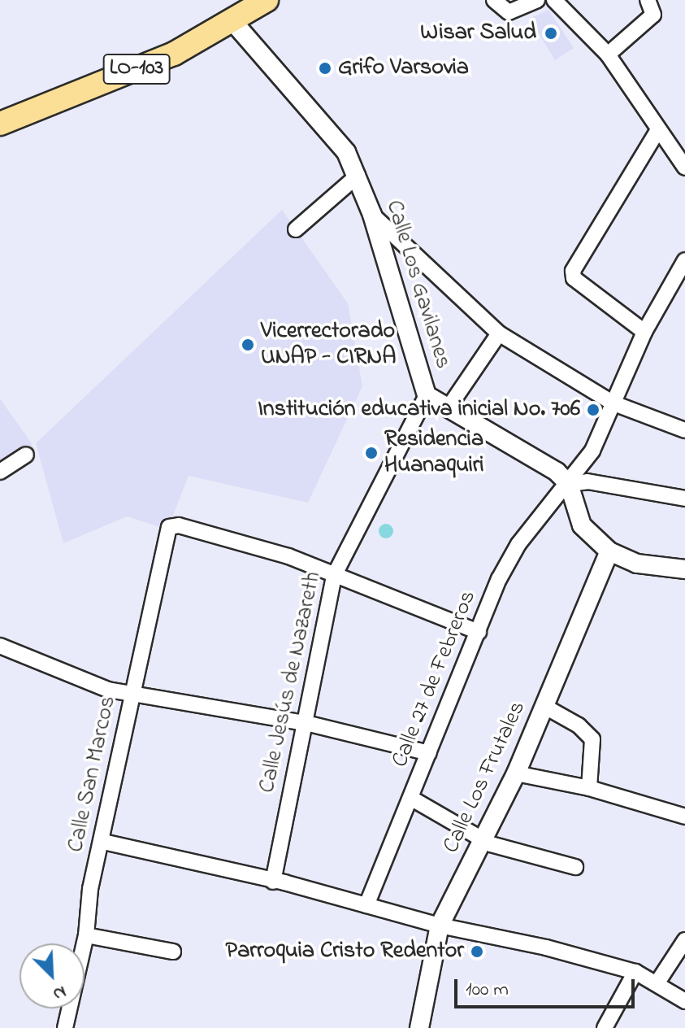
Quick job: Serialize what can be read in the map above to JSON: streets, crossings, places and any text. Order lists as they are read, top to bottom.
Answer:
{
  "streets": {
    "main road": ["LO-103"],
    "street": [
      "Calle Los Gavilanes",
      "Calle 27 de Febreros",
      "Calle Jesús de Nazareth",
      "Calle San Marcos",
      "Calle Los Frutales"
    ]
  },
  "crossings": [
    ["LO-103", "Calle Los Gavilanes"],
    ["Calle Los Gavilanes", "Calle 27 de Febreros"],
    ["Calle Los Gavilanes", "Calle Jesús de Nazareth"],
    ["Calle Jesús de Nazareth", "Calle San Marcos"]
  ],
  "places": [
    "Wisar Salud",
    "Grifo Varsovia",
    "Vicerrectorado UNAP - CIRNA",
    "Institución educativa inicial No. 706",
    "Residencia Huanaquiri",
    "Parroquia Cristo Redentor"
  ],
  "scale_bar": "100 m",
  "north": "bottom right"
}
